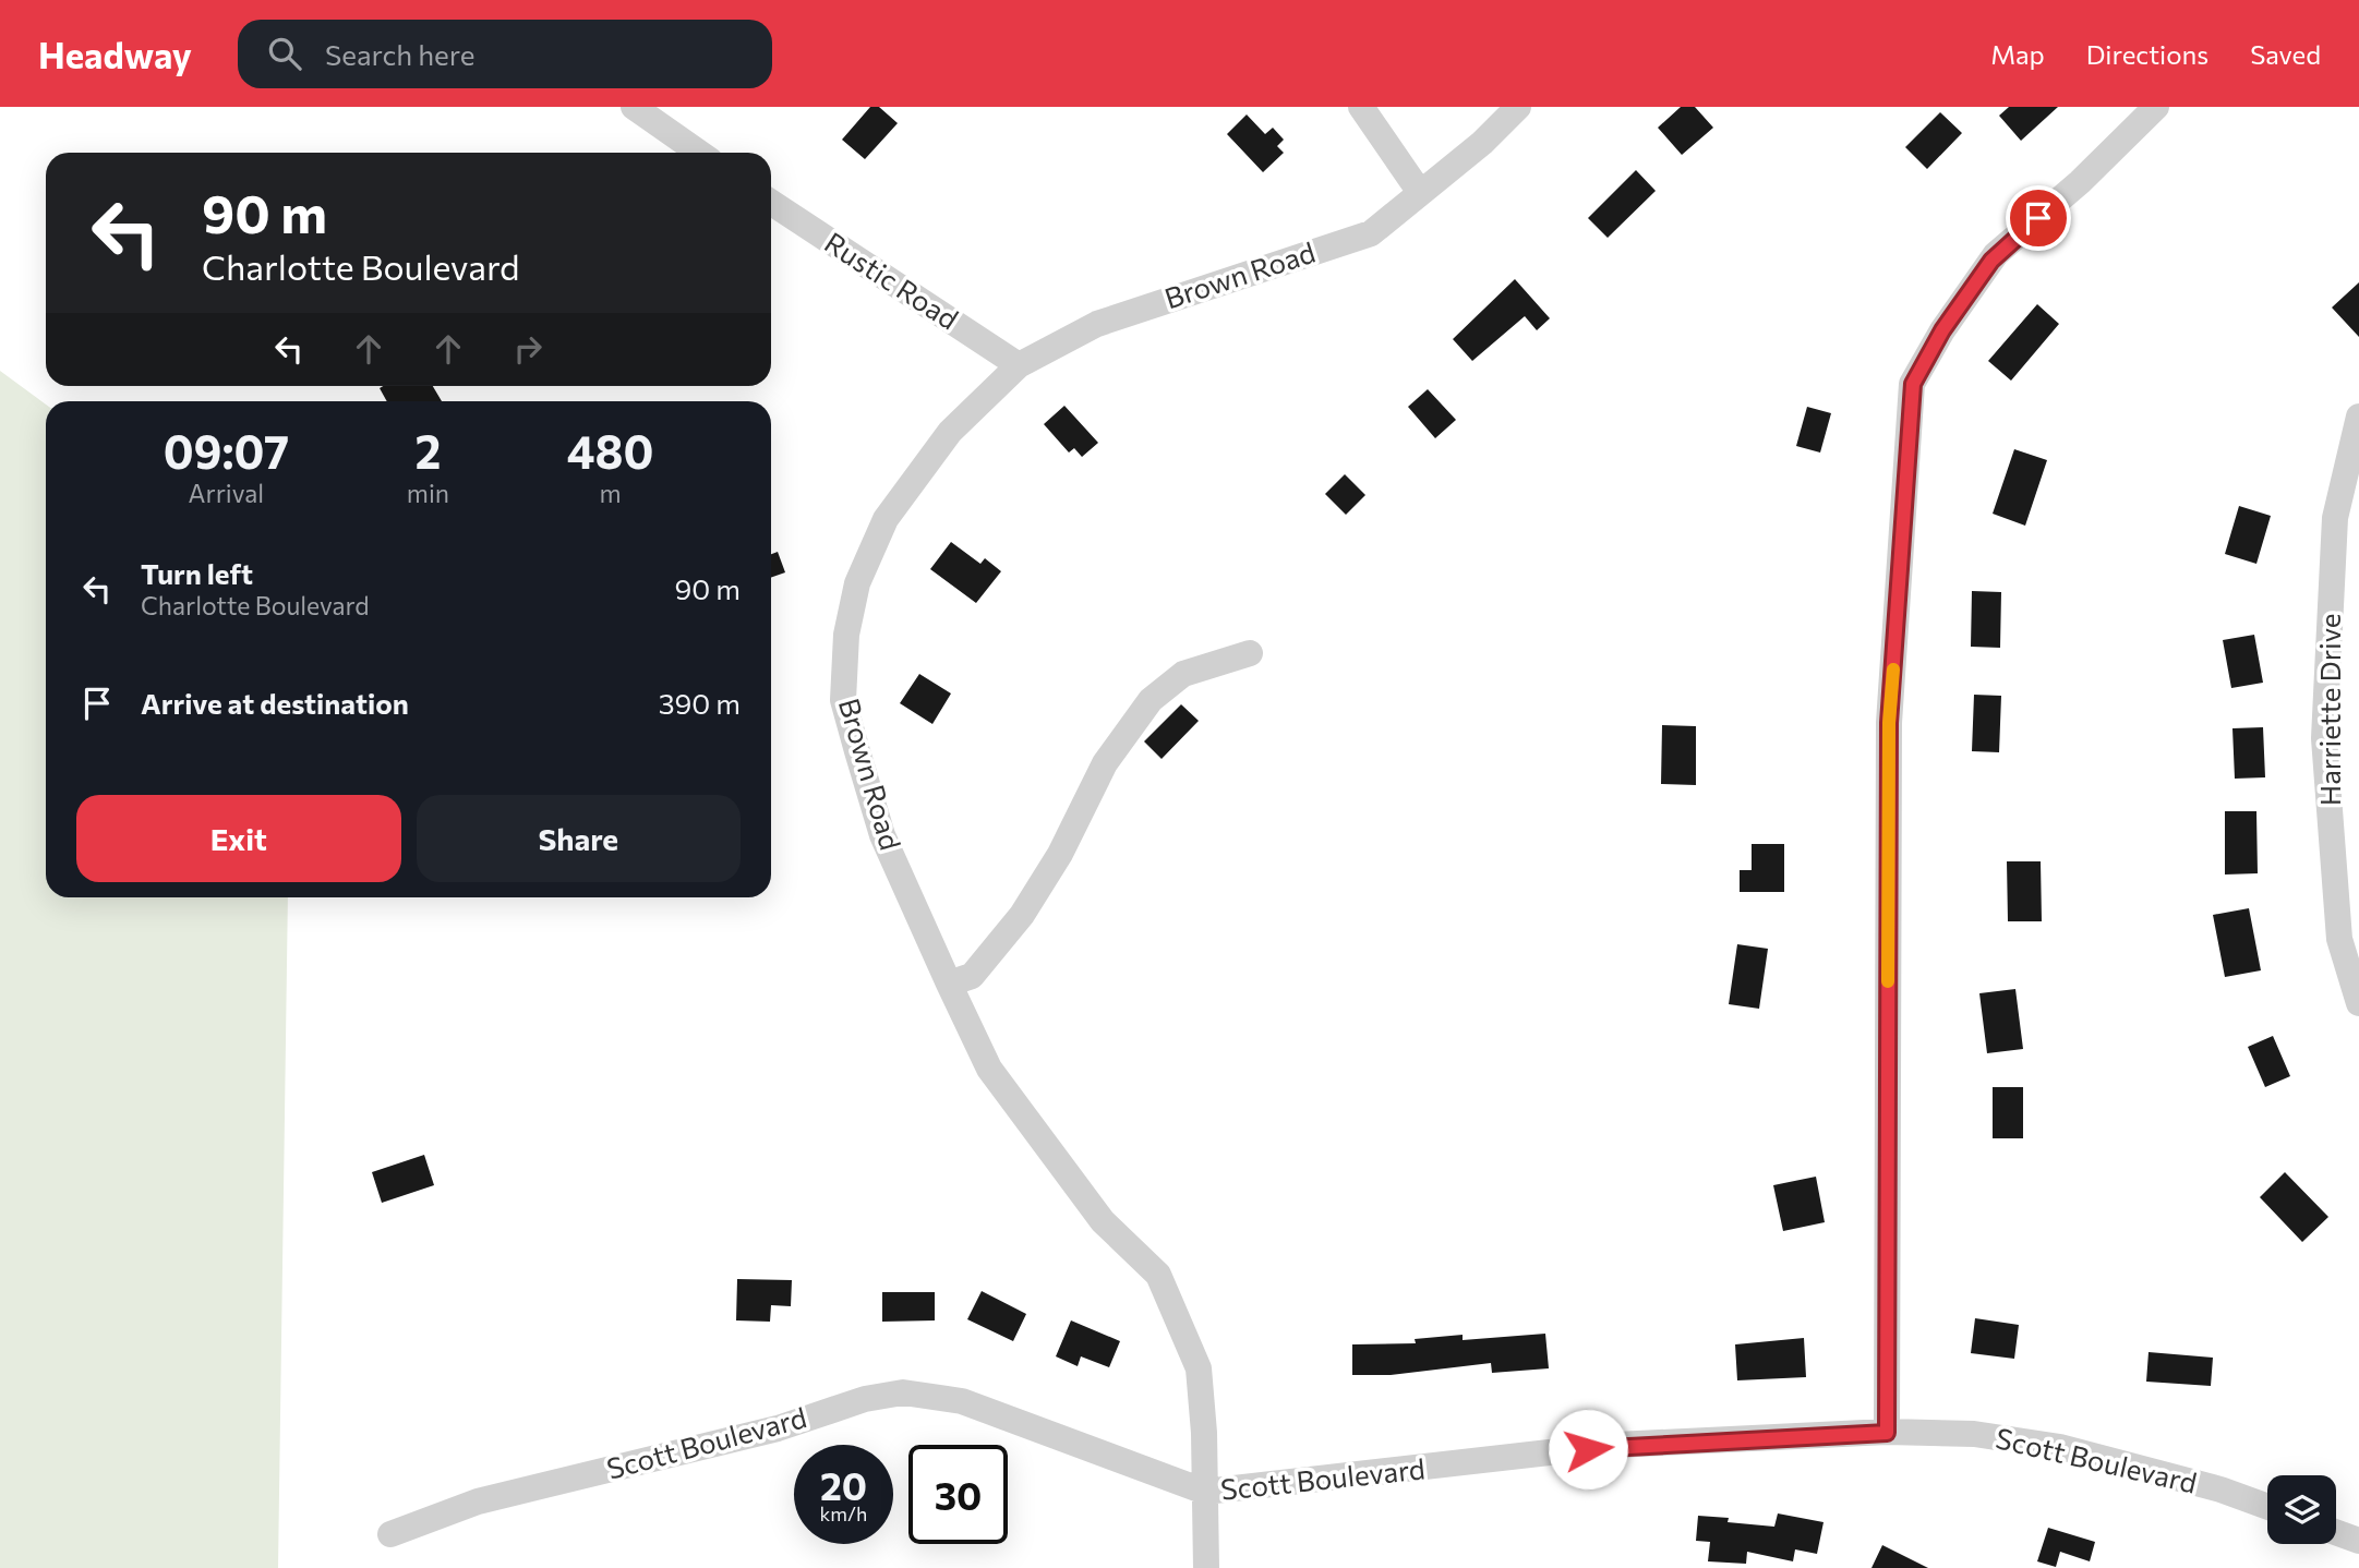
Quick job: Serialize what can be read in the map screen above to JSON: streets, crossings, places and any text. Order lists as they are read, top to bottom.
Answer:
{
  "streets": {
    "street": [
      "Brown Road",
      "Rustic Road",
      "Harriette Drive",
      "Scott Boulevard"
    ]
  },
  "crossings": [
    ["Brown Road", "Rustic Road"],
    ["Brown Road", "Scott Boulevard"]
  ],
  "page": {
    "header": "Headway",
    "search": "Search here",
    "nav": ["Map", "Directions", "Saved"],
    "turn": ["90 m", "Charlotte Boulevard"],
    "eta": [
      "09:07",
      "Arrival",
      "2",
      "min",
      "480",
      "m"
    ],
    "list": [
      {
        "name": "Turn left",
        "note": "Charlotte Boulevard",
        "value": "90 m"
      },
      {
        "name": "Arrive at destination",
        "value": "390 m"
      }
    ],
    "buttons": ["Exit", "Share"],
    "speed": "20 km/h",
    "limit": "30"
  }
}
